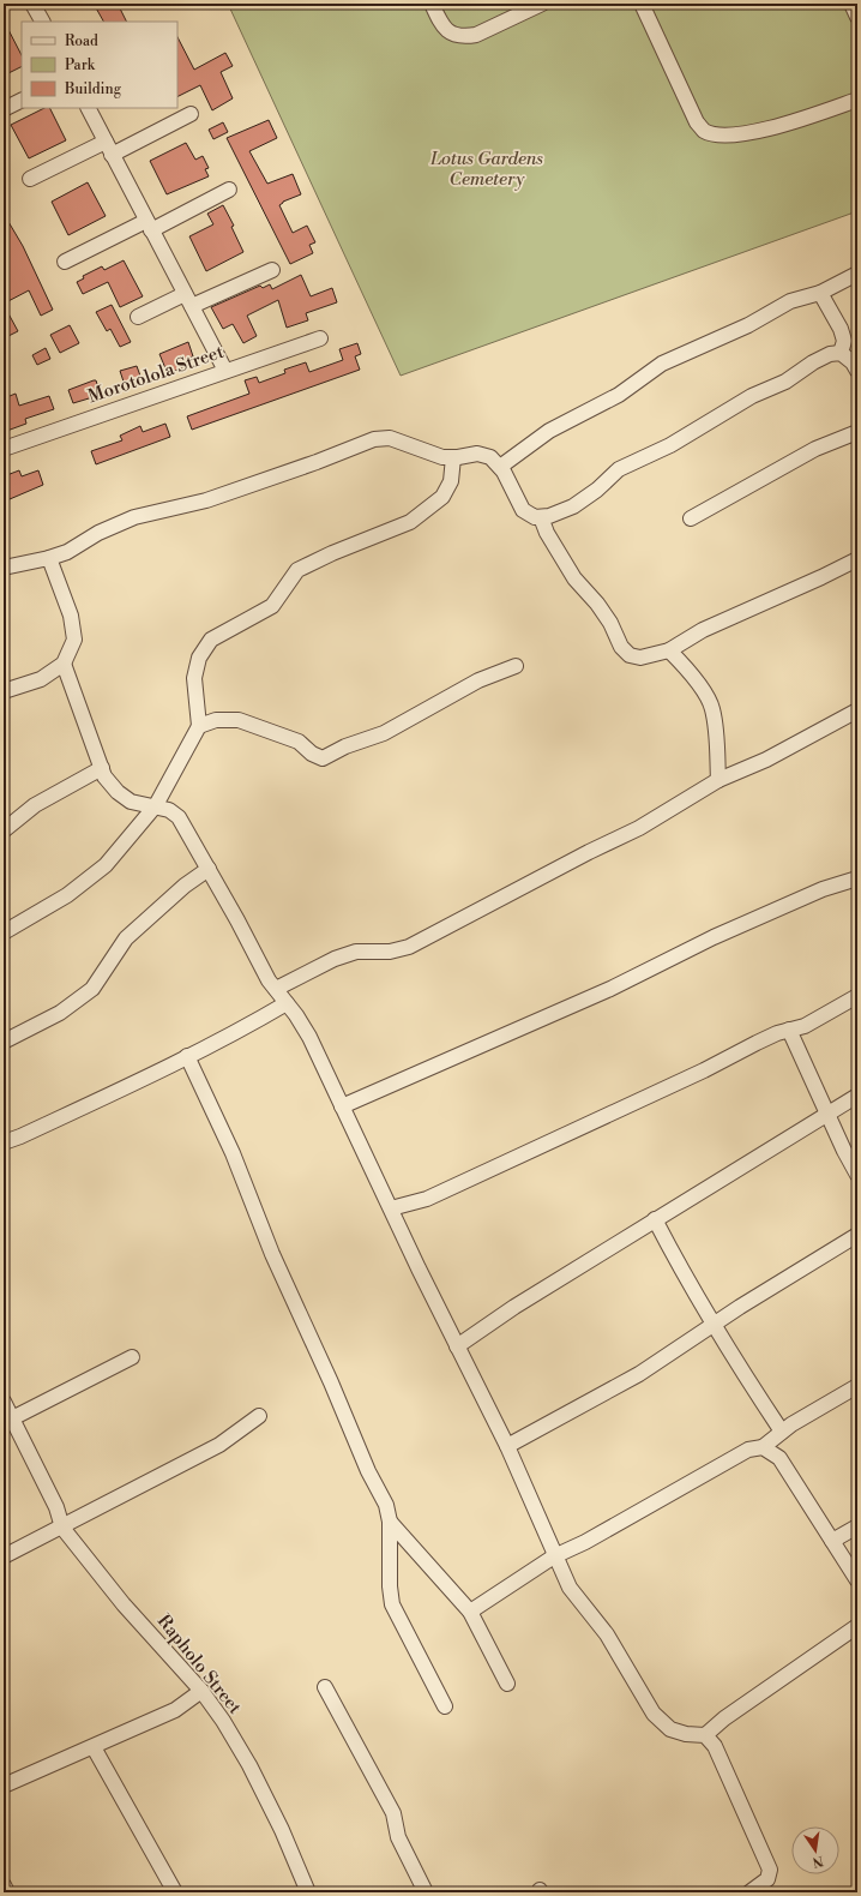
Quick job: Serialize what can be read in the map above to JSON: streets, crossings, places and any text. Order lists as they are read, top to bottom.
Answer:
{
  "streets": {
    "street": ["Morotolola Street", "Rapholo Street"]
  },
  "parks": ["Lotus Gardens Cemetery"],
  "legend": ["Road", "Park", "Building"],
  "north": "bottom"
}
